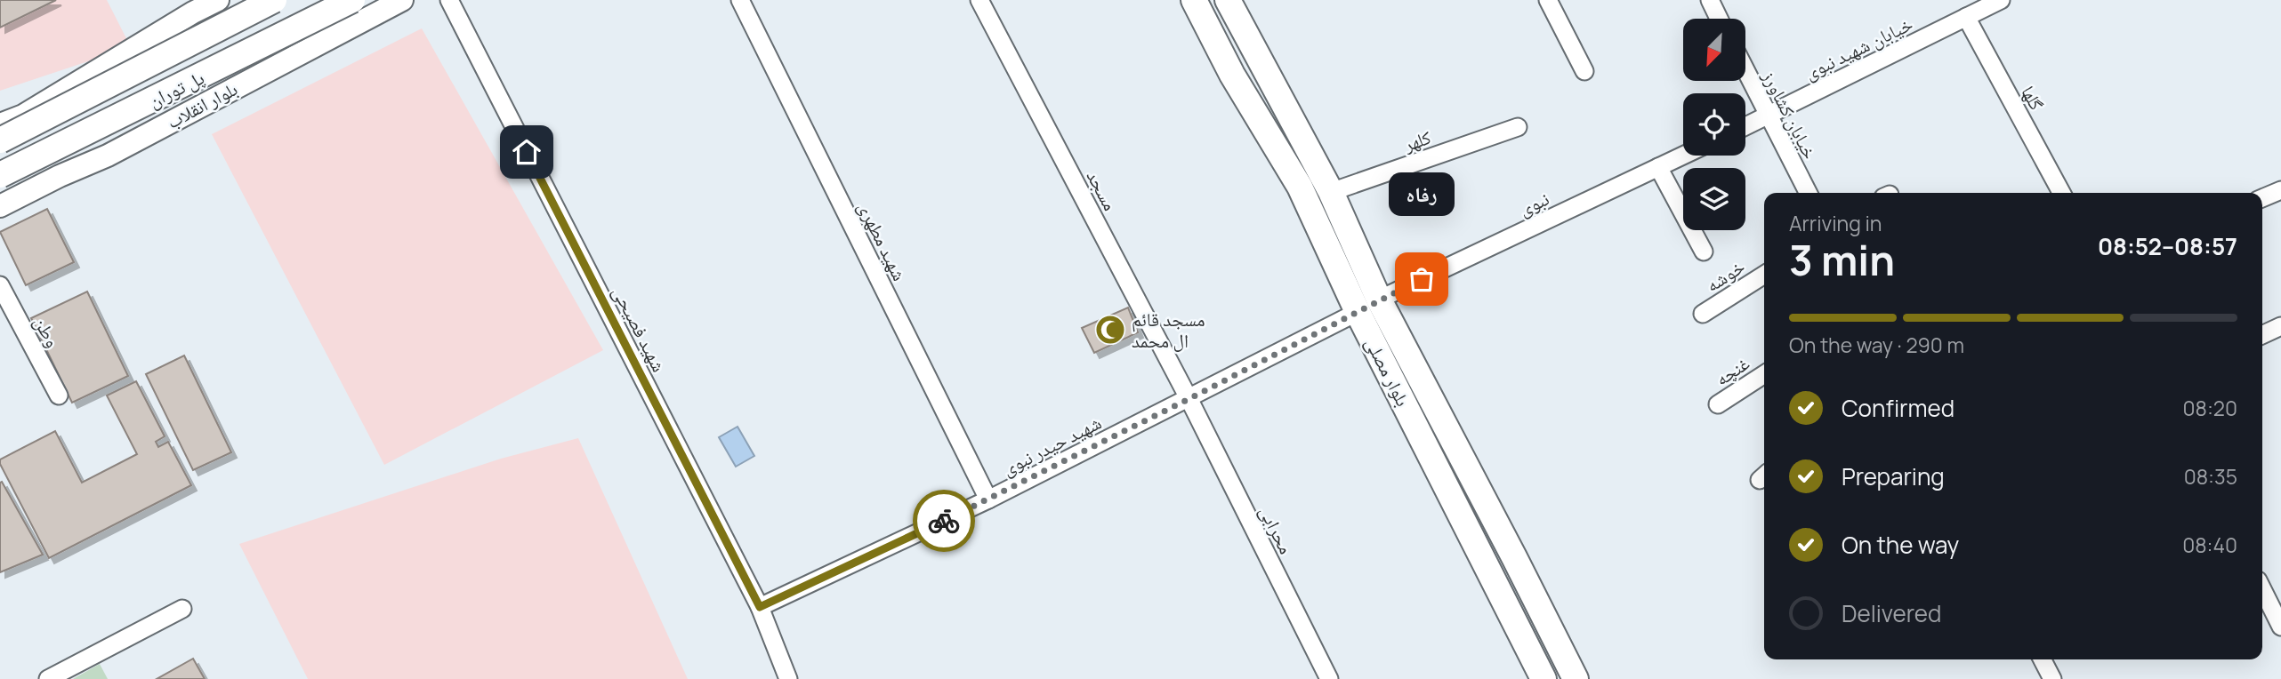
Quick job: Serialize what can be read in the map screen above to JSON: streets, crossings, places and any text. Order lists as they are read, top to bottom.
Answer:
{
  "streets": {
    "main road": ["پل توران", "بلوار مصلی"],
    "street": [
      "خیابان شهید نبوی",
      "گلها",
      "بلوار انقلاب",
      "خیابان کشاورز",
      "کلهر",
      "مسجد",
      "نبوی",
      "شهید مطهری",
      "خوشه",
      "شهید فصیحی",
      "وطن",
      "غنچه",
      "شهید حیدر نبوی",
      "محرابی"
    ]
  },
  "crossings": [
    ["خیابان شهید نبوی", "گلها"],
    ["خیابان شهید نبوی", "خیابان کشاورز"],
    ["کلهر", "بلوار مصلی"],
    ["مسجد", "شهید حیدر نبوی"],
    ["مسجد", "محرابی"],
    ["نبوی", "بلوار مصلی"],
    ["نبوی", "شهید حیدر نبوی"],
    ["شهید مطهری", "شهید حیدر نبوی"],
    ["شهید فصیحی", "شهید حیدر نبوی"],
    ["بلوار مصلی", "شهید حیدر نبوی"],
    ["شهید حیدر نبوی", "محرابی"]
  ],
  "places": {
    "other": ["رفاه"],
    "mosque": ["مسجد قائم ال محمد"]
  },
  "north": "bottom left",
  "page": {
    "bubble": "رفاه",
    "heading": ["3 min", "Arriving in", "08:52–08:57"],
    "bar": "On the way · 290 m",
    "list": [
      ["Confirmed", "08:20"],
      ["Preparing", "08:35"],
      ["On the way", "08:40"],
      "Delivered"
    ]
  }
}
